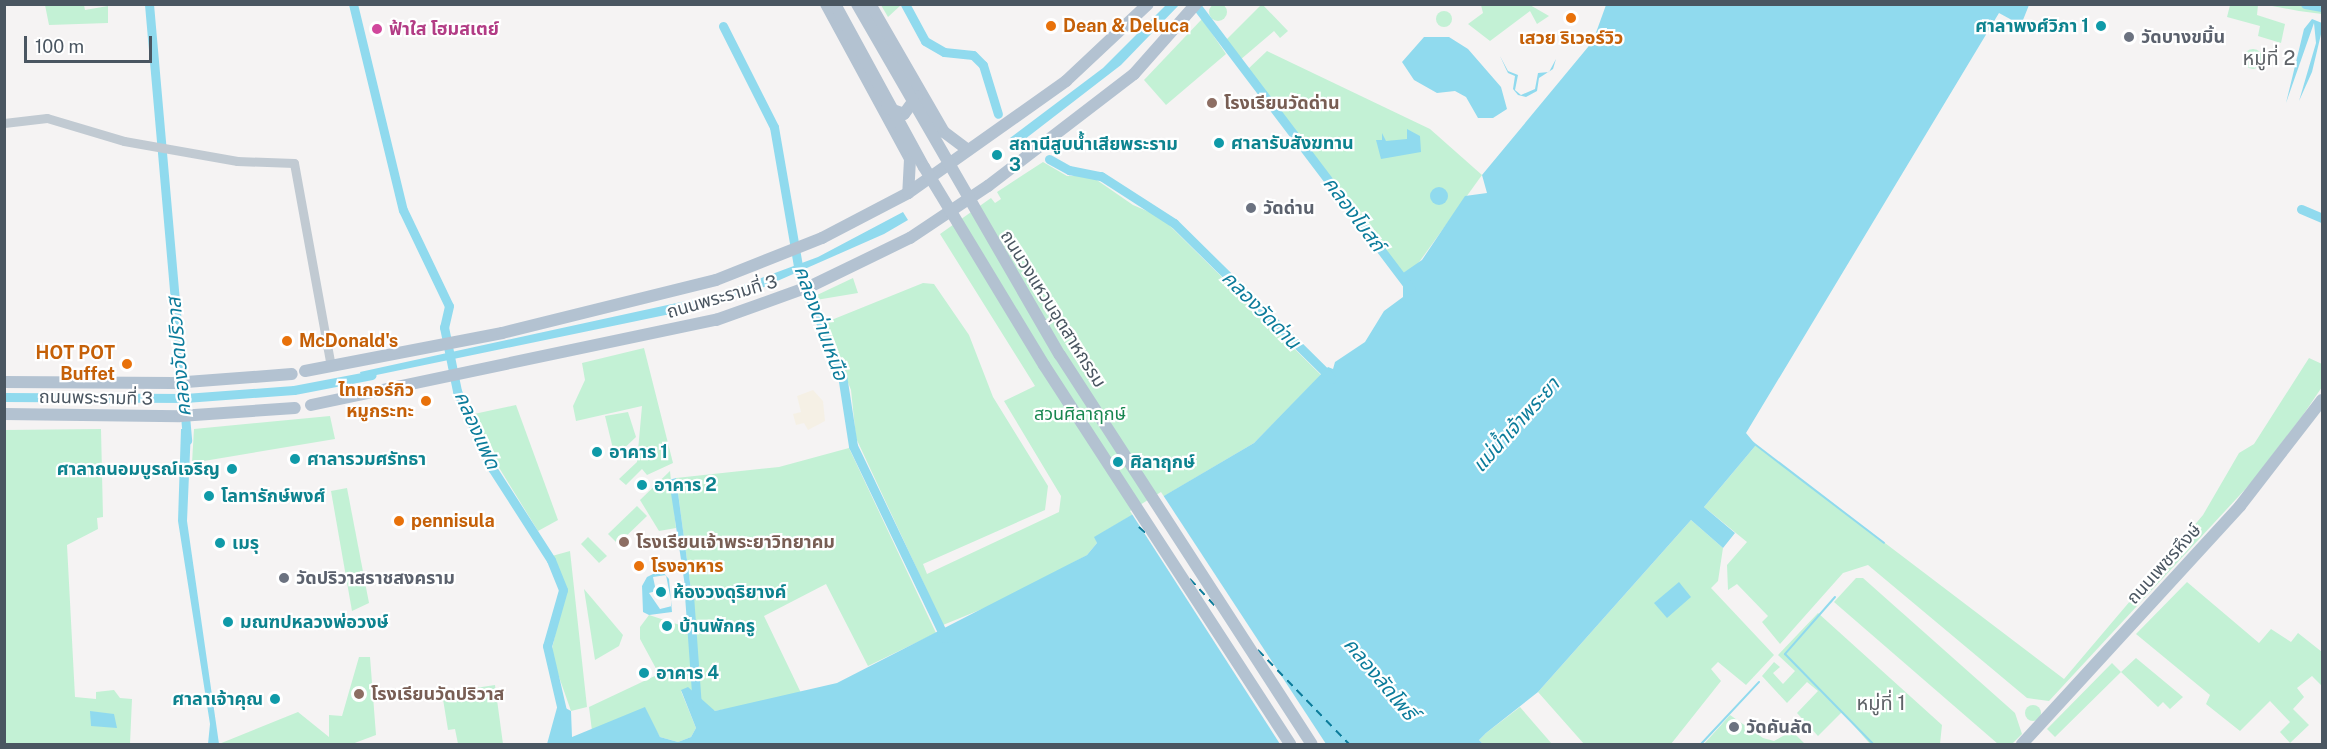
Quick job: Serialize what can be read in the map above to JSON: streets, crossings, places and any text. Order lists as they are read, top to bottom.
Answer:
{
  "streets": {
    "main road": ["ถนนพระรามที่ 3", "ถนนวงแหวนอุตสาหกรรม", "ถนนเพชรหึงษ์"]
  },
  "districts": ["หมู่ที่ 2", "หมู่ที่ 1"],
  "water": [
    "คลองโบสถ์",
    "คลองวัดด่าน",
    "คลองด่านเหนือ",
    "คลองวัดปริวาส",
    "แม่น้ำเจ้าพระยา",
    "คลองแฟด",
    "คลองลัดโพธิ์"
  ],
  "parks": ["สวนศิลาฤกษ์"],
  "places": [
    "เสวย ริเวอร์วิว",
    "Dean & Deluca",
    "ศาลาพงศ์วิภา 1",
    "ฟ้าใส โฮมสเตย์",
    "วัดบางขมิ้น",
    "โรงเรียนวัดด่าน",
    "ศาลารับสังฆทาน",
    "สถานีสูบน้ำเสียพระราม 3",
    "วัดด่าน",
    "McDonald's",
    "HOT POT Buffet",
    "ไทเกอร์กิว หมูกระทะ",
    "อาคาร 1",
    "ศาลารวมศรัทธา",
    "ศิลาฤกษ์",
    "ศาลาถนอมบูรณ์เจริญ",
    "อาคาร 2",
    "โลทารักษ์พงศ์",
    "pennisula",
    "โรงเรียนเจ้าพระยาวิทยาคม",
    "เมรุ",
    "โรงอาหาร",
    "วัดปริวาสราชสงคราม",
    "ห้องวงดุริยางค์",
    "มณฑปหลวงพ่อวงษ์",
    "บ้านพักครู",
    "อาคาร 4",
    "โรงเรียนวัดปริวาส",
    "ศาลาเจ้าคุณ",
    "วัดคันลัด"
  ],
  "scale_bar": "100 m"
}
